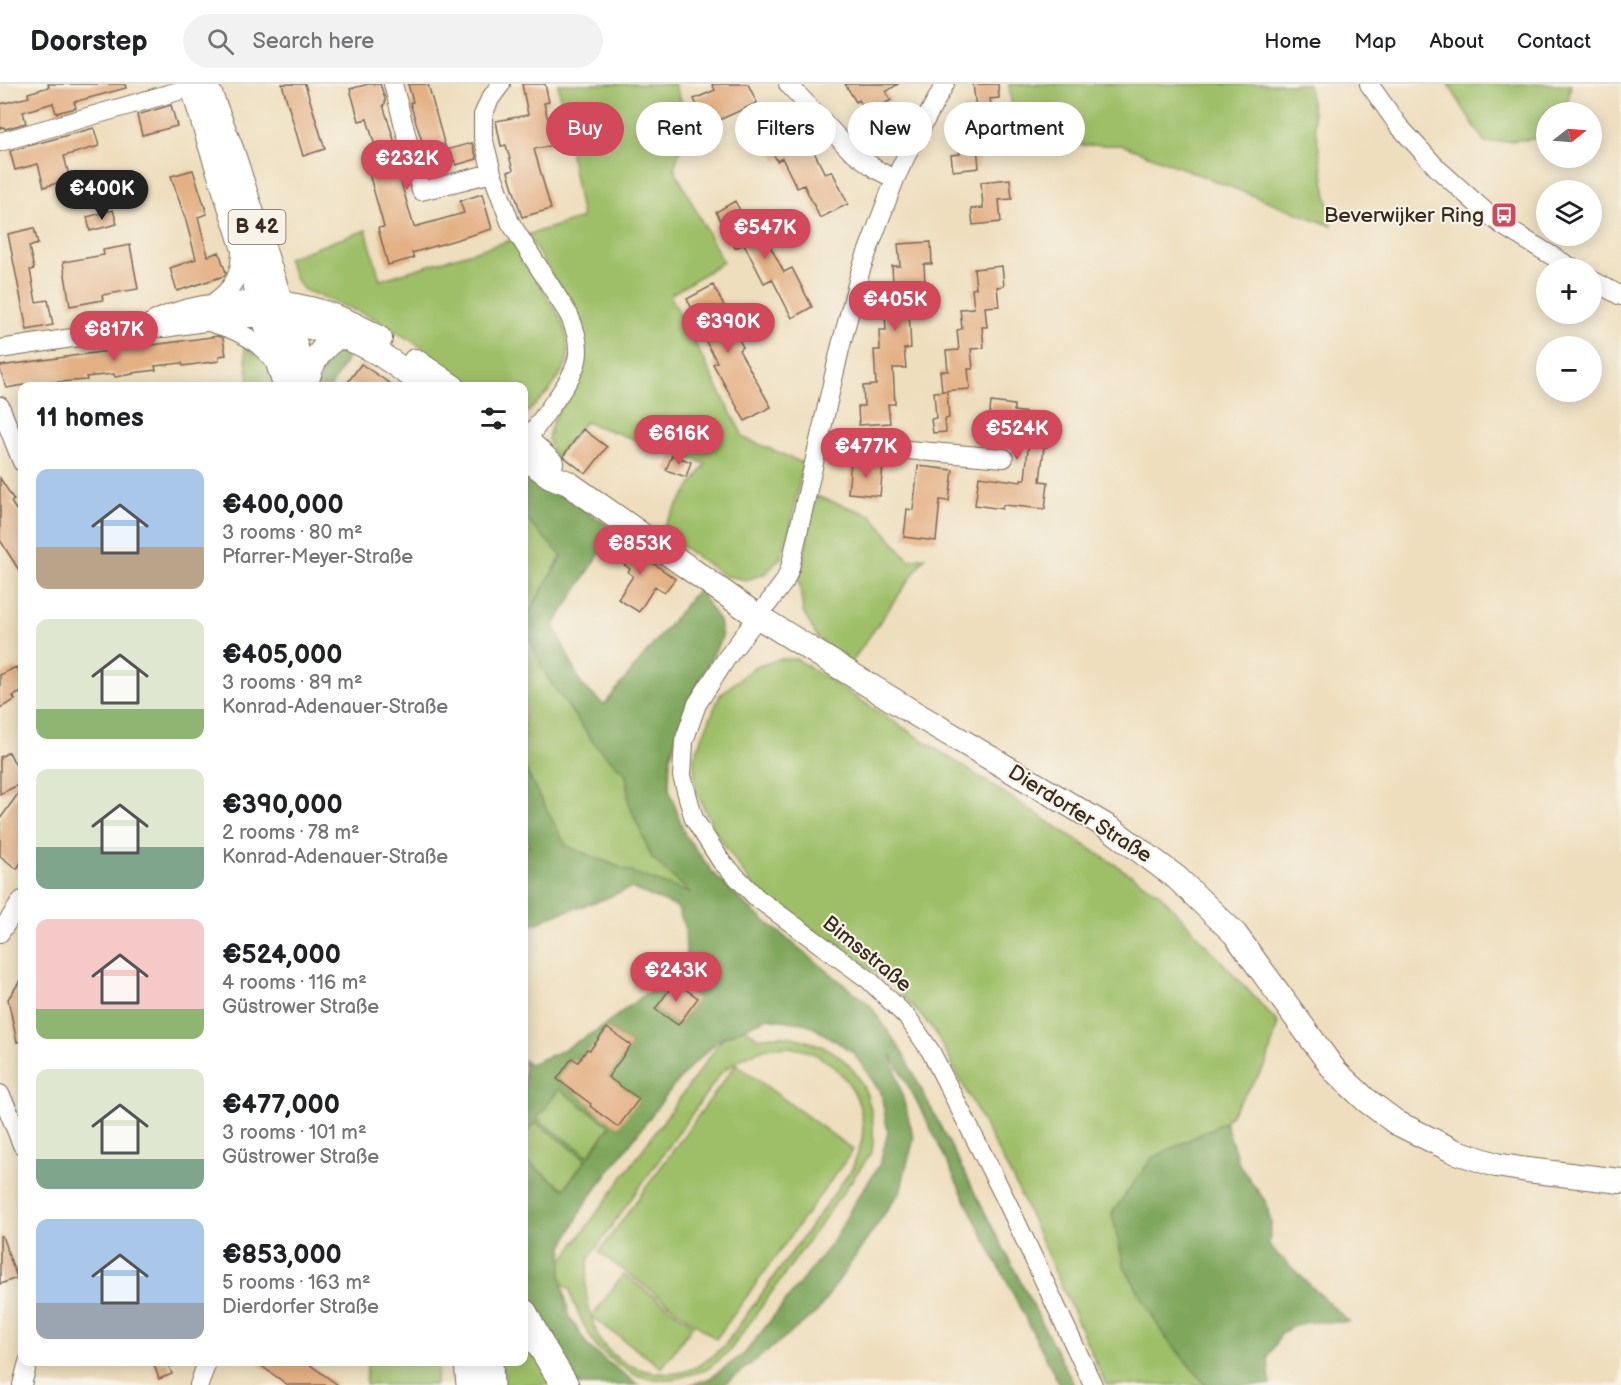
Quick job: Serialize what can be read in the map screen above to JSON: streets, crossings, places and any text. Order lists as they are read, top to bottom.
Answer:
{
  "streets": {
    "highway": ["B 42"],
    "main road": ["Dierdorfer Straße"],
    "street": ["Bimsstraße"]
  },
  "crossings": [
    ["Dierdorfer Straße", "Bimsstraße"]
  ],
  "places": {
    "bus stop": ["Beverwijker Ring"]
  },
  "north": "right",
  "page": {
    "header": "Doorstep",
    "search": "Search here",
    "nav": [
      "Home",
      "Map",
      "About",
      "Contact"
    ],
    "map_buttons": ["+", "−"],
    "chip": [
      "Buy",
      "Rent",
      "Filters",
      "New",
      "Apartment"
    ],
    "price": [
      "€232K",
      "€400K",
      "€547K",
      "€405K",
      "€390K",
      "€817K",
      "€524K",
      "€616K",
      "€477K",
      "€853K",
      "€243K"
    ],
    "heading": "11 homes",
    "list": [
      {
        "name": "€400,000",
        "note": "3 rooms · 80 m² · Pfarrer-Meyer-Straße"
      },
      {
        "name": "€405,000",
        "note": "3 rooms · 89 m² · Konrad-Adenauer-Straße"
      },
      {
        "name": "€390,000",
        "note": "2 rooms · 78 m² · Konrad-Adenauer-Straße"
      },
      {
        "name": "€524,000",
        "note": "4 rooms · 116 m² · Güstrower Straße"
      },
      {
        "name": "€477,000",
        "note": "3 rooms · 101 m² · Güstrower Straße"
      },
      {
        "name": "€853,000",
        "note": "5 rooms · 163 m² · Dierdorfer Straße"
      }
    ]
  }
}
